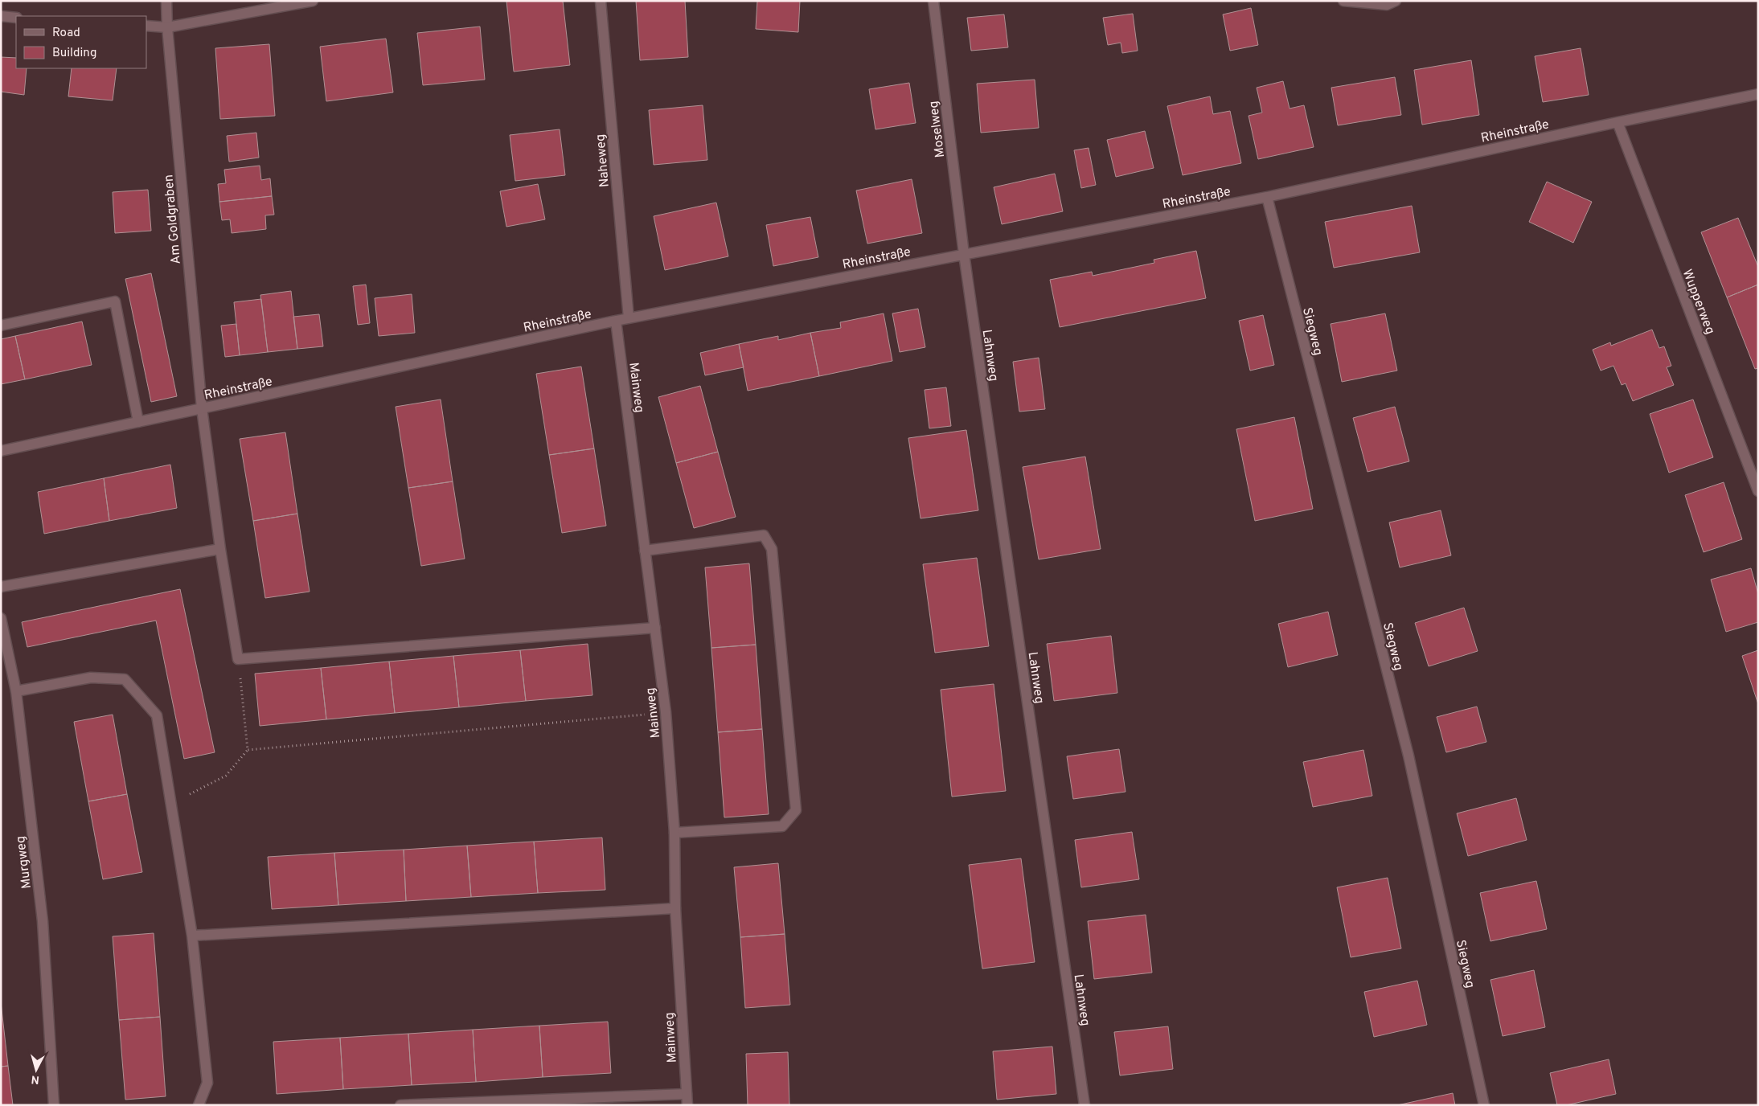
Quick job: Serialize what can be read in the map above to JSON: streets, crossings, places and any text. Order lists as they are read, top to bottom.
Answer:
{
  "streets": {
    "street": [
      "Moselweg",
      "Rheinstraße",
      "Naheweg",
      "Am Goldgraben",
      "Wupperweg",
      "Siegweg",
      "Lahnweg",
      "Mainweg",
      "Murgweg"
    ]
  },
  "crossings": [
    ["Moselweg", "Rheinstraße"],
    ["Moselweg", "Lahnweg"],
    ["Rheinstraße", "Naheweg"],
    ["Rheinstraße", "Am Goldgraben"],
    ["Rheinstraße", "Wupperweg"],
    ["Rheinstraße", "Siegweg"],
    ["Rheinstraße", "Lahnweg"],
    ["Rheinstraße", "Mainweg"]
  ],
  "legend": ["Road", "Building"],
  "north": "bottom"
}
